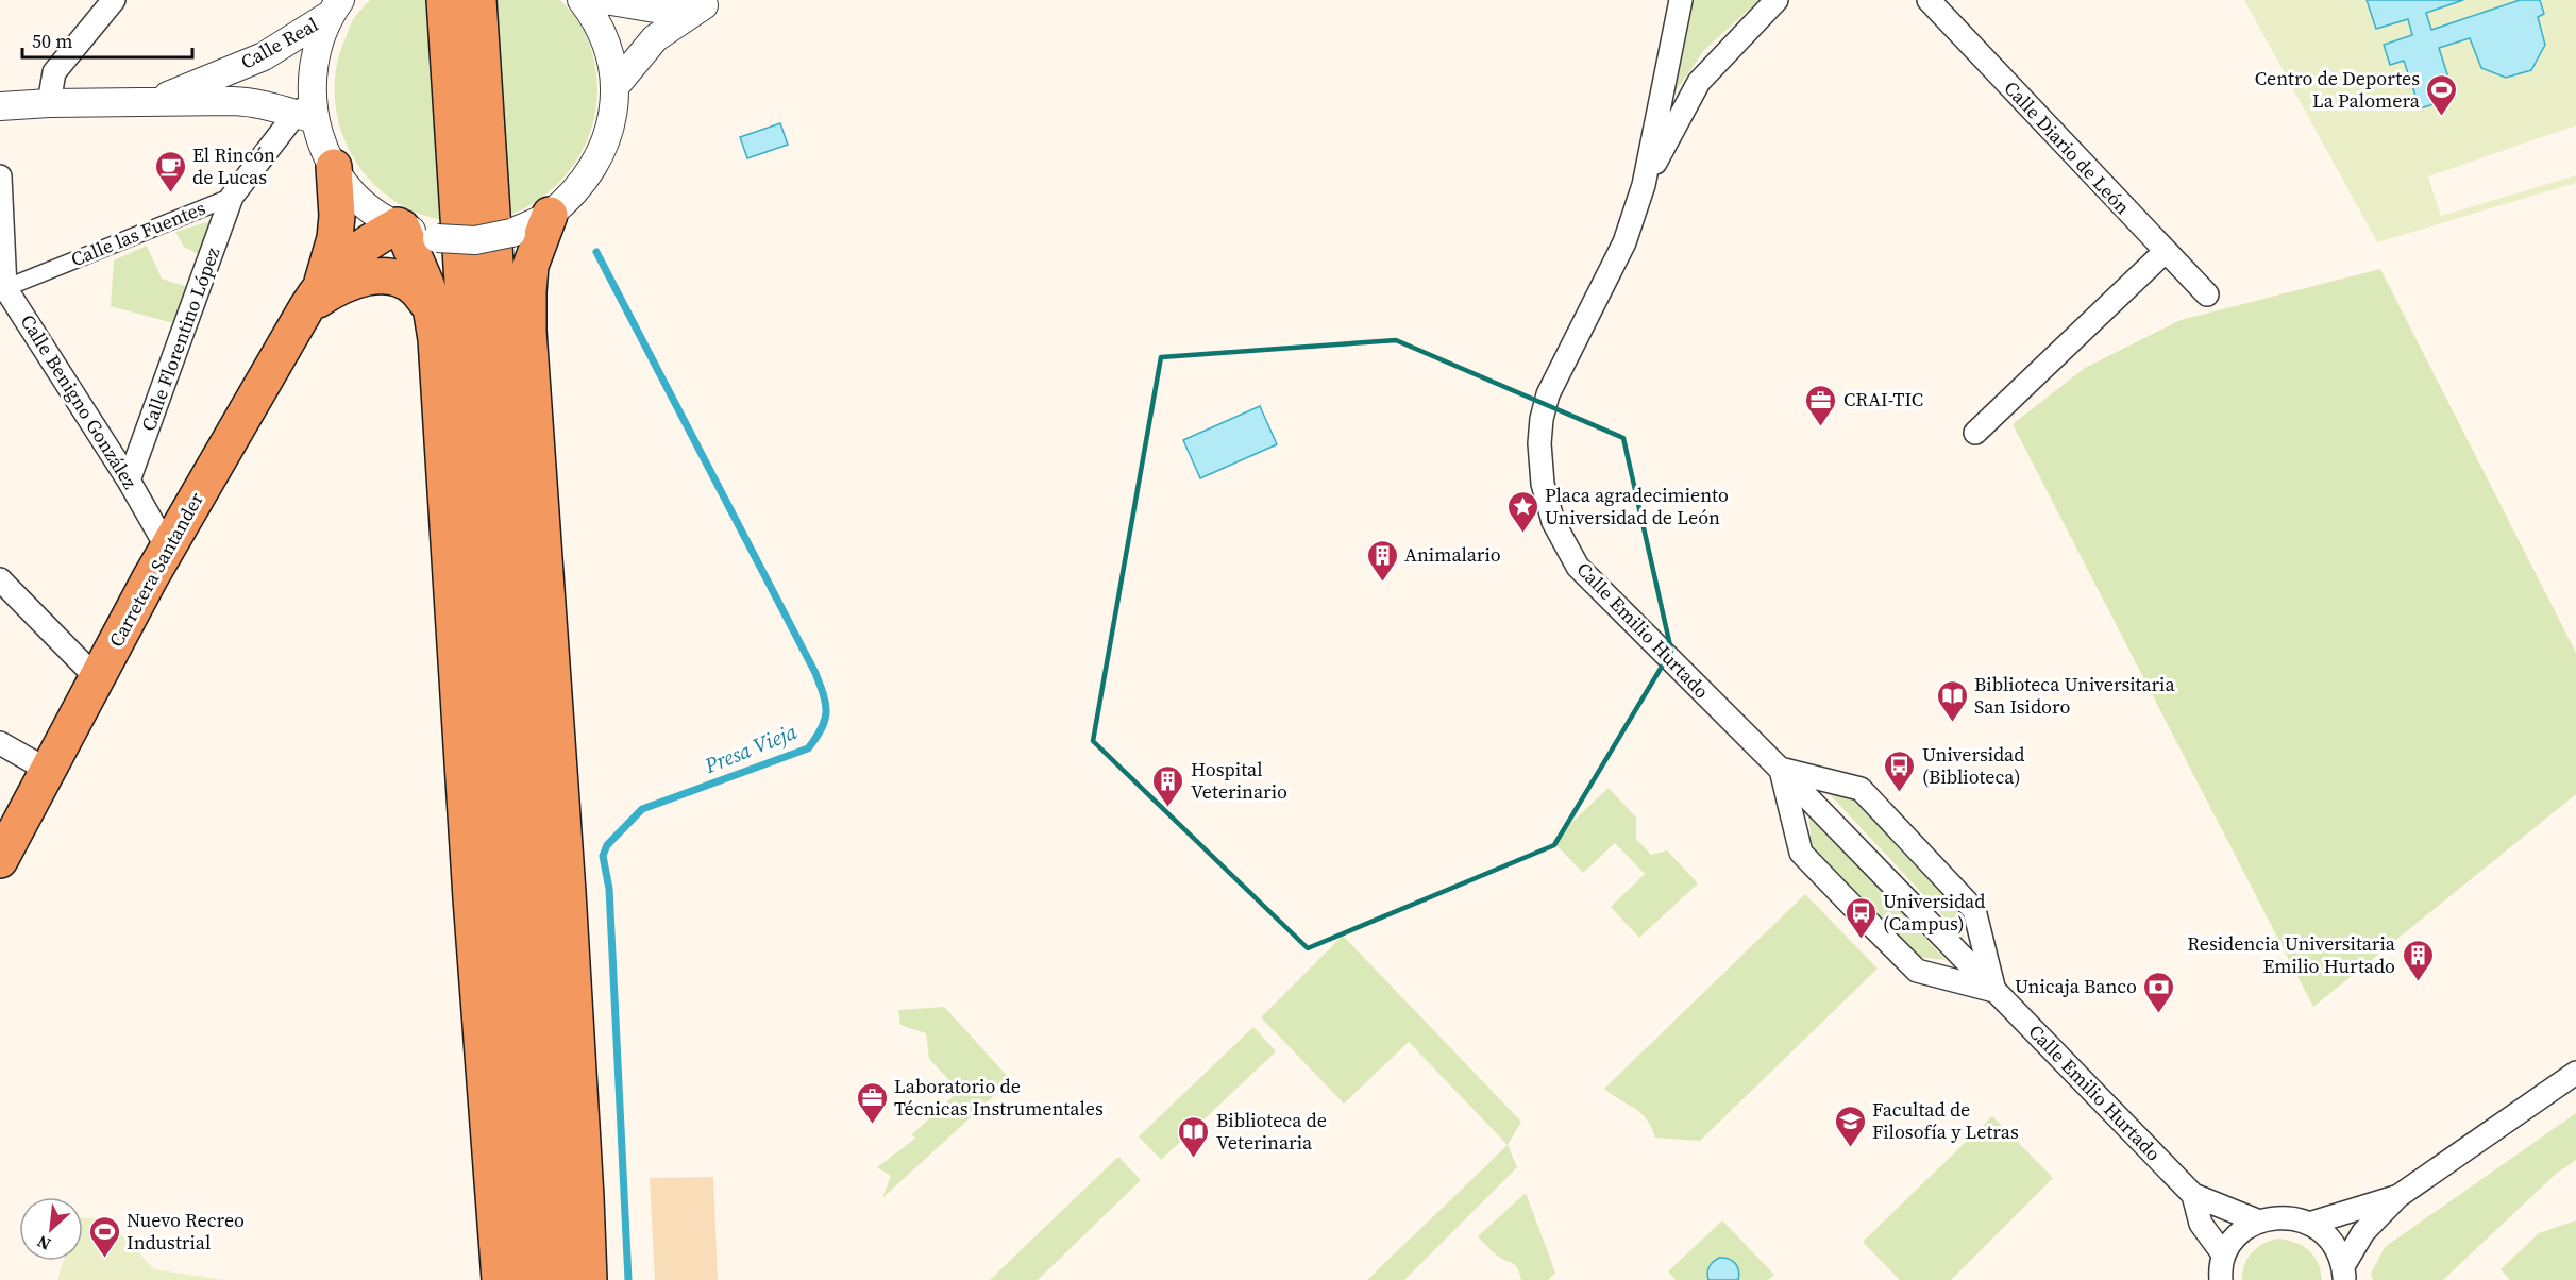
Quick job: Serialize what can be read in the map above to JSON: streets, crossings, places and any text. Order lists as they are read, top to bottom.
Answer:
{
  "streets": {
    "highway": ["Carretera Santander"],
    "street": [
      "Calle Real",
      "Calle Diario de León",
      "Calle las Fuentes",
      "Calle Florentino López",
      "Calle Benigno González",
      "Calle Emilio Hurtado"
    ]
  },
  "crossings": [
    ["Calle las Fuentes", "Calle Florentino López"],
    ["Calle las Fuentes", "Calle Benigno González"],
    ["Calle Florentino López", "Calle Benigno González"],
    ["Calle Benigno González", "Carretera Santander"]
  ],
  "water": ["Presa Vieja"],
  "places": {
    "sports": ["Centro de Deportes La Palomera", "Nuevo Recreo Industrial"],
    "cafe": ["El Rincón de Lucas"],
    "office": ["CRAI-TIC", "Laboratorio de Técnicas Instrumentales"],
    "place": ["Placa agradecimiento Universidad de León"],
    "building": ["Animalario", "Hospital Veterinario", "Residencia Universitaria Emilio Hurtado"],
    "library": ["Biblioteca Universitaria San Isidoro", "Biblioteca de Veterinaria"],
    "bus stop": ["Universidad (Biblioteca)", "Universidad (Campus)"],
    "bank": ["Unicaja Banco"],
    "school or university": ["Facultad de Filosofía y Letras"]
  },
  "scale_bar": "50 m",
  "north": "bottom left"
}
